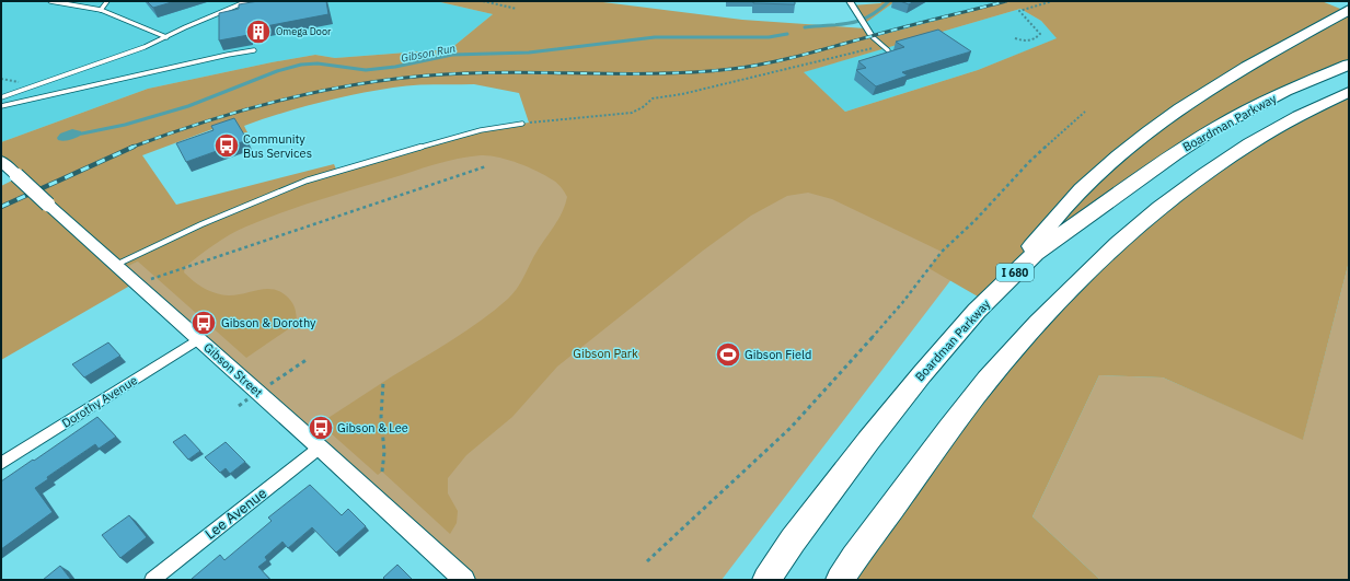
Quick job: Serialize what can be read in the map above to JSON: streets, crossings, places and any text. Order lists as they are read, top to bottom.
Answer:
{
  "streets": {
    "highway": ["Boardman Parkway", "I 680"],
    "street": ["Gibson Street", "Dorothy Avenue", "Lee Avenue"]
  },
  "crossings": [
    ["Gibson Street", "Dorothy Avenue"],
    ["Gibson Street", "Lee Avenue"]
  ],
  "water": ["Gibson Run"],
  "parks": ["Gibson Park"],
  "places": {
    "building": ["Omega Door"],
    "bus stop": ["Community Bus Services", "Gibson & Dorothy", "Gibson & Lee"],
    "sports": ["Gibson Field"]
  }
}
